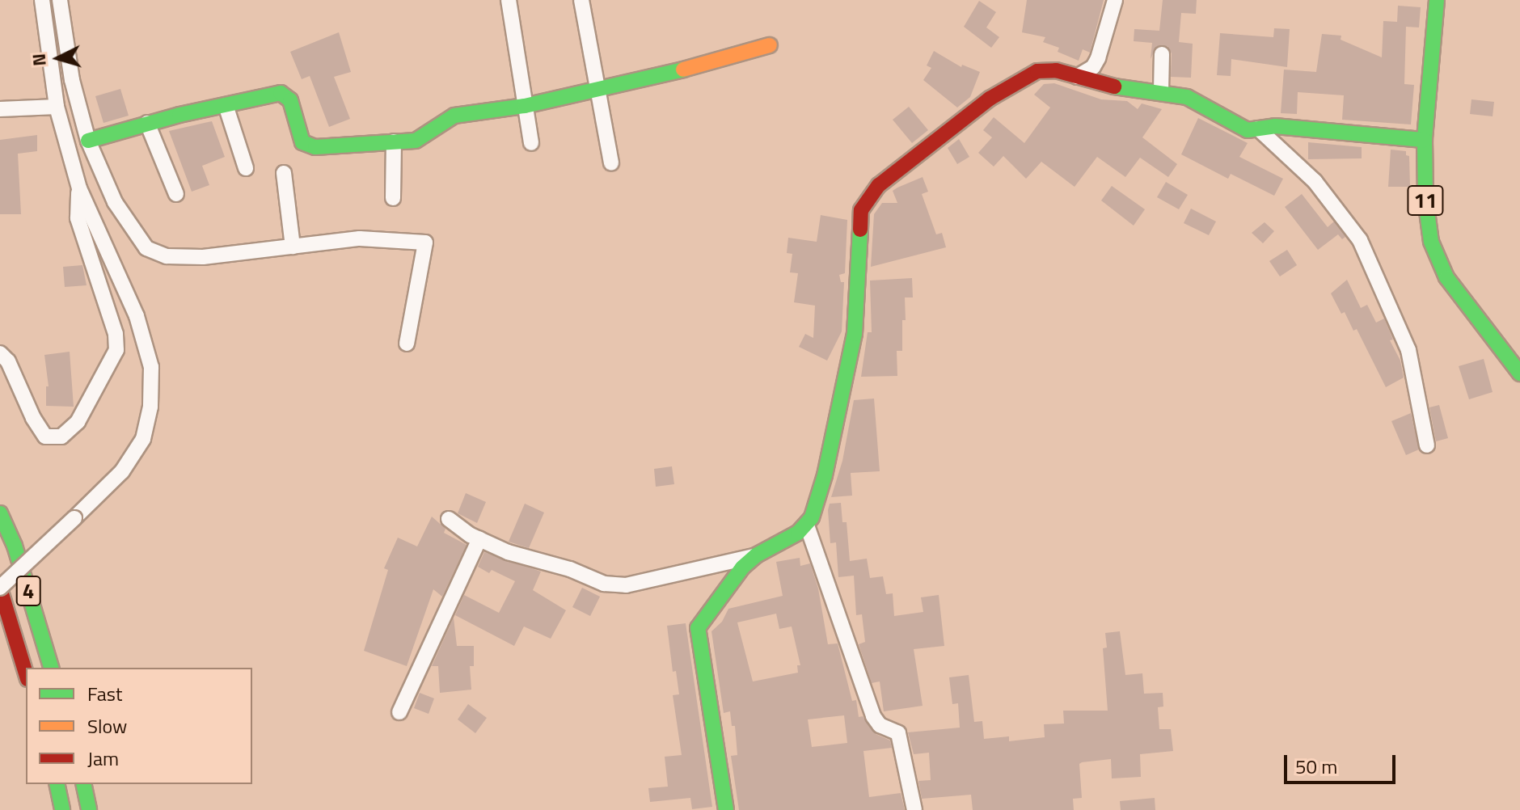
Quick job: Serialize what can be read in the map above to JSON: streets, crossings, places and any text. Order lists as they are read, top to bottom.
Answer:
{
  "streets": {
    "main road": ["11", "4"]
  },
  "legend": ["Fast", "Slow", "Jam"],
  "scale_bar": "50 m",
  "north": "left"
}
